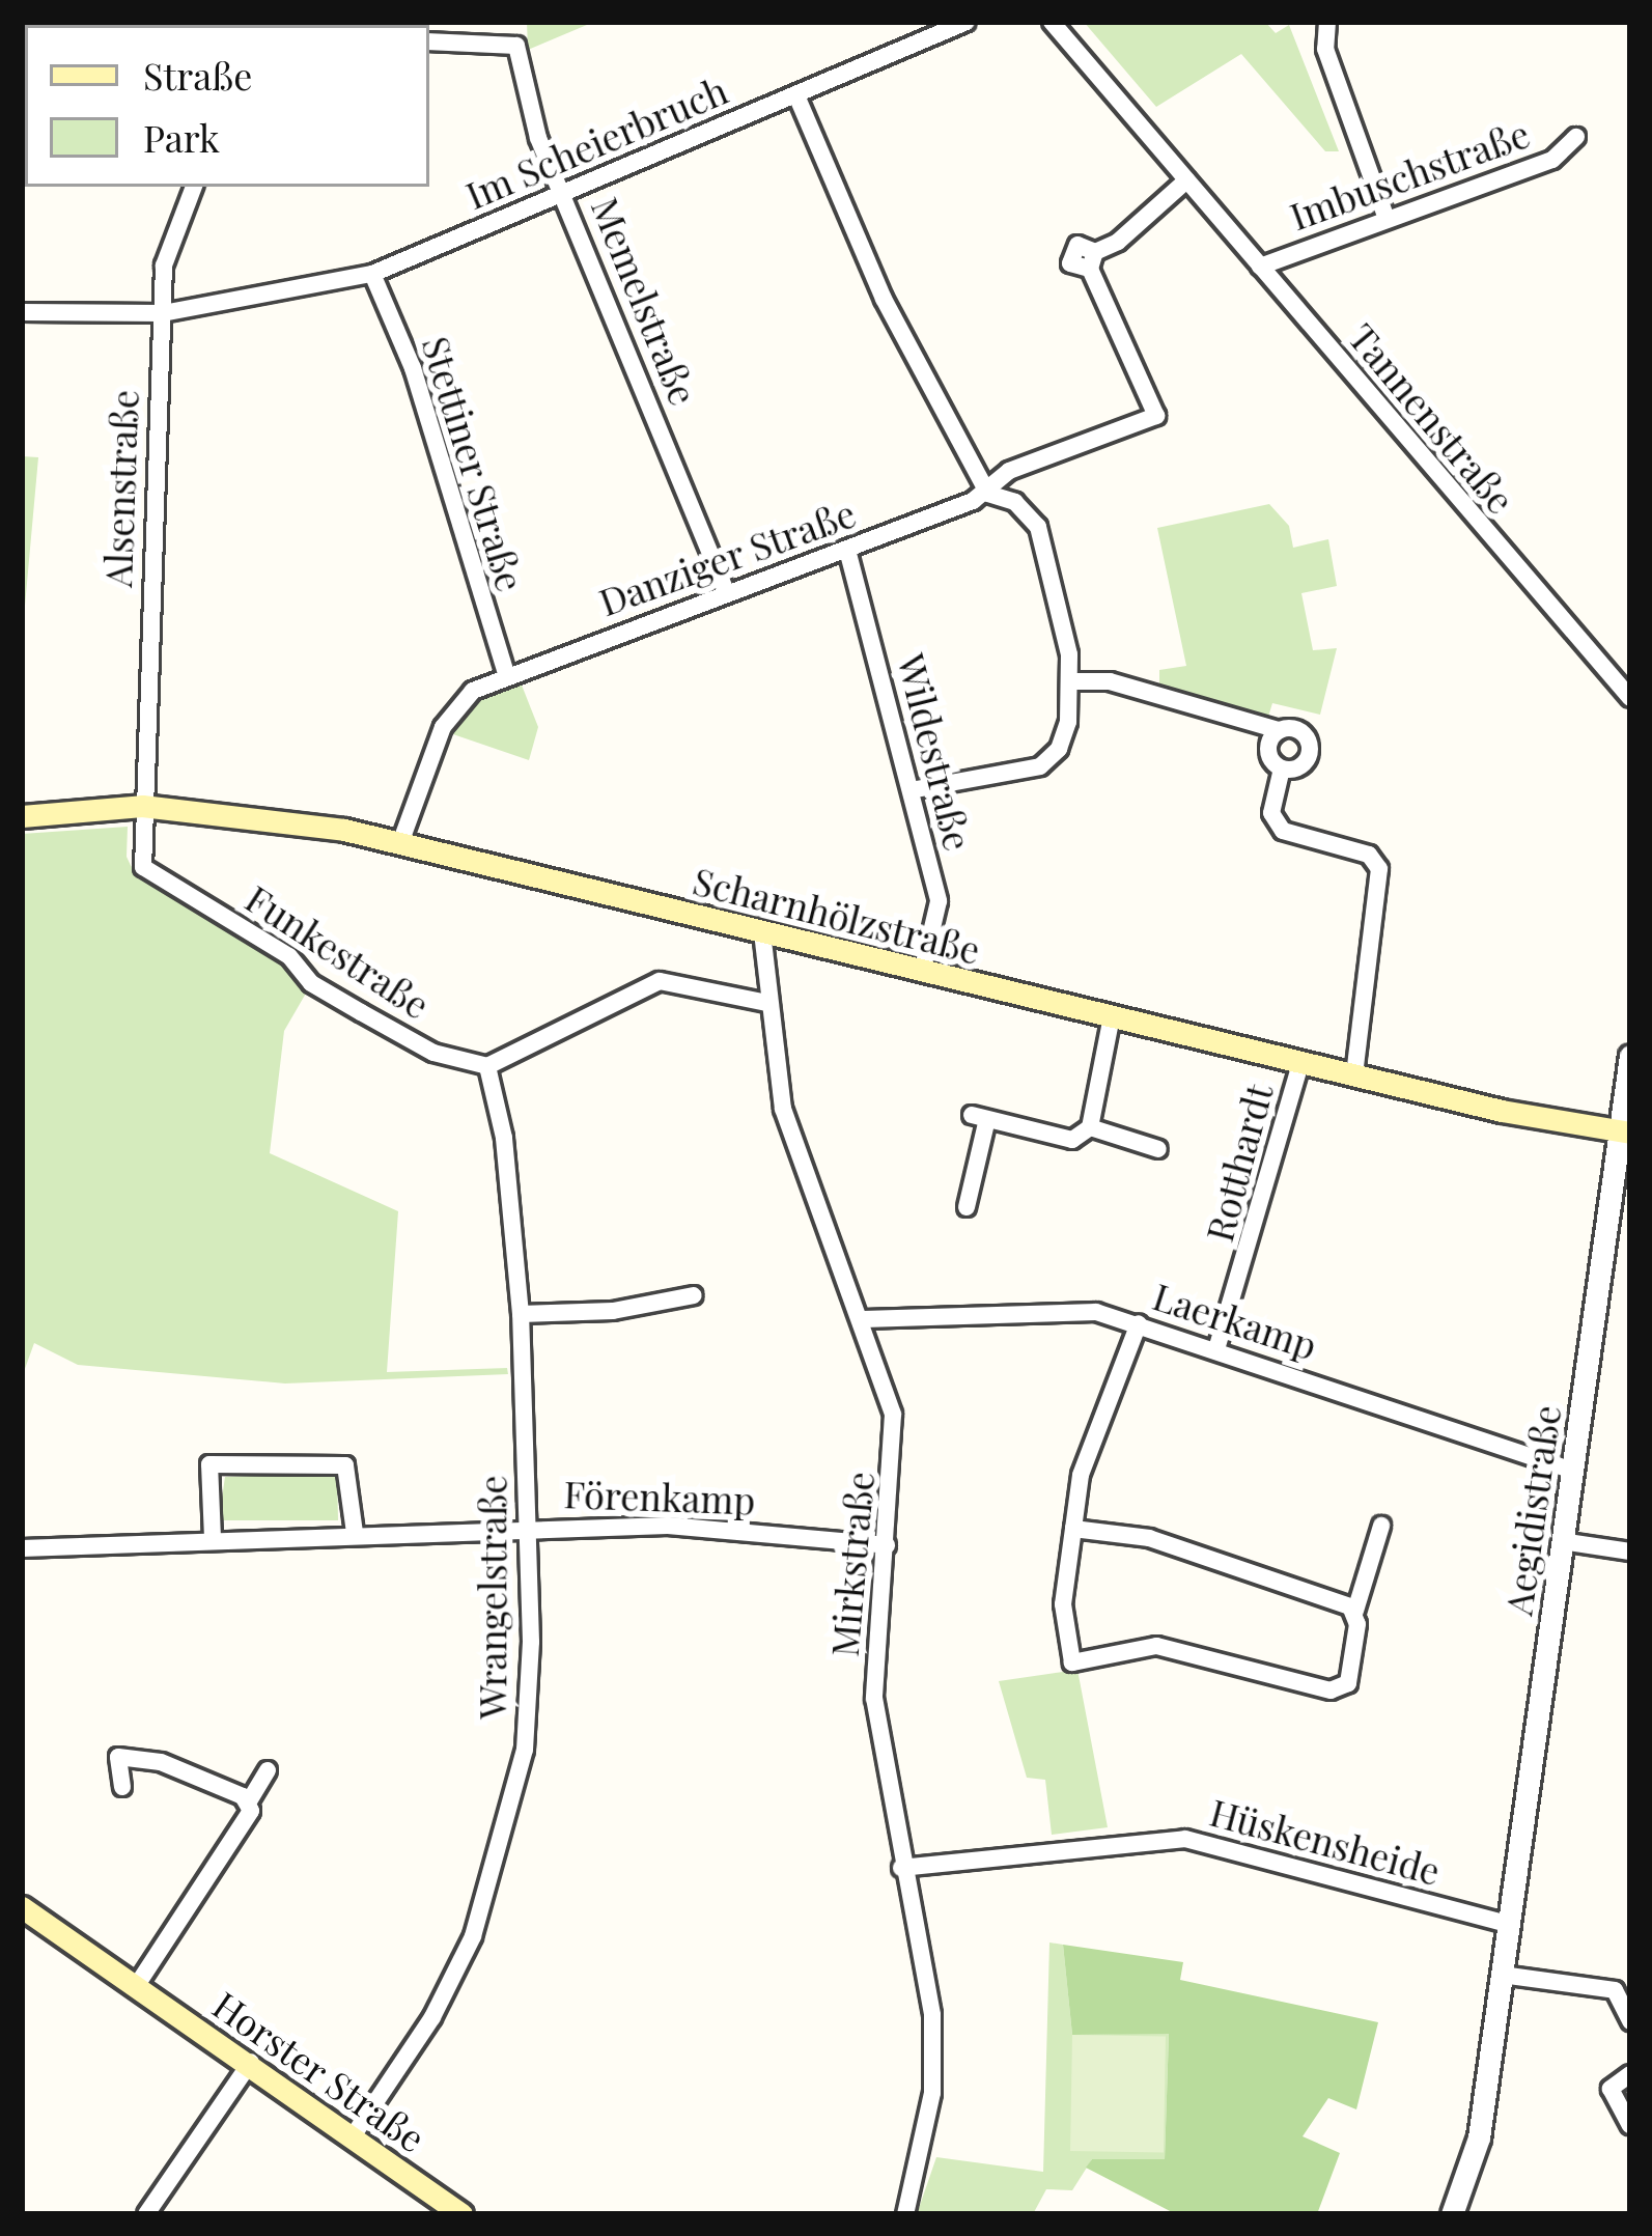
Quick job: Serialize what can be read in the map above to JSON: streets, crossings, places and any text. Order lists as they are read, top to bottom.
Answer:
{
  "streets": {
    "main road": ["Scharnhölzstraße", "Horster Straße"],
    "street": [
      "Im Scheierbruch",
      "Imbuschstraße",
      "Memelstraße",
      "Tannenstraße",
      "Stettiner Straße",
      "Alsenstraße",
      "Danziger Straße",
      "Wildestraße",
      "Funkestraße",
      "Rotthardt",
      "Laerkamp",
      "Förenkamp",
      "Aegidistraße",
      "Mirkstraße",
      "Wrangelstraße",
      "Hüskensheide"
    ]
  },
  "crossings": [
    ["Im Scheierbruch", "Memelstraße"],
    ["Im Scheierbruch", "Stettiner Straße"],
    ["Im Scheierbruch", "Alsenstraße"],
    ["Imbuschstraße", "Tannenstraße"],
    ["Memelstraße", "Danziger Straße"],
    ["Tannenstraße", "Danziger Straße"],
    ["Stettiner Straße", "Danziger Straße"],
    ["Alsenstraße", "Scharnhölzstraße"],
    ["Alsenstraße", "Funkestraße"],
    ["Danziger Straße", "Wildestraße"],
    ["Danziger Straße", "Scharnhölzstraße"],
    ["Wildestraße", "Scharnhölzstraße"],
    ["Scharnhölzstraße", "Funkestraße"],
    ["Scharnhölzstraße", "Rotthardt"],
    ["Scharnhölzstraße", "Aegidistraße"],
    ["Scharnhölzstraße", "Mirkstraße"],
    ["Funkestraße", "Wrangelstraße"],
    ["Rotthardt", "Laerkamp"],
    ["Laerkamp", "Aegidistraße"],
    ["Laerkamp", "Mirkstraße"],
    ["Förenkamp", "Mirkstraße"],
    ["Förenkamp", "Wrangelstraße"],
    ["Aegidistraße", "Hüskensheide"],
    ["Mirkstraße", "Hüskensheide"],
    ["Wrangelstraße", "Horster Straße"]
  ],
  "legend": ["Straße", "Park"]
}
